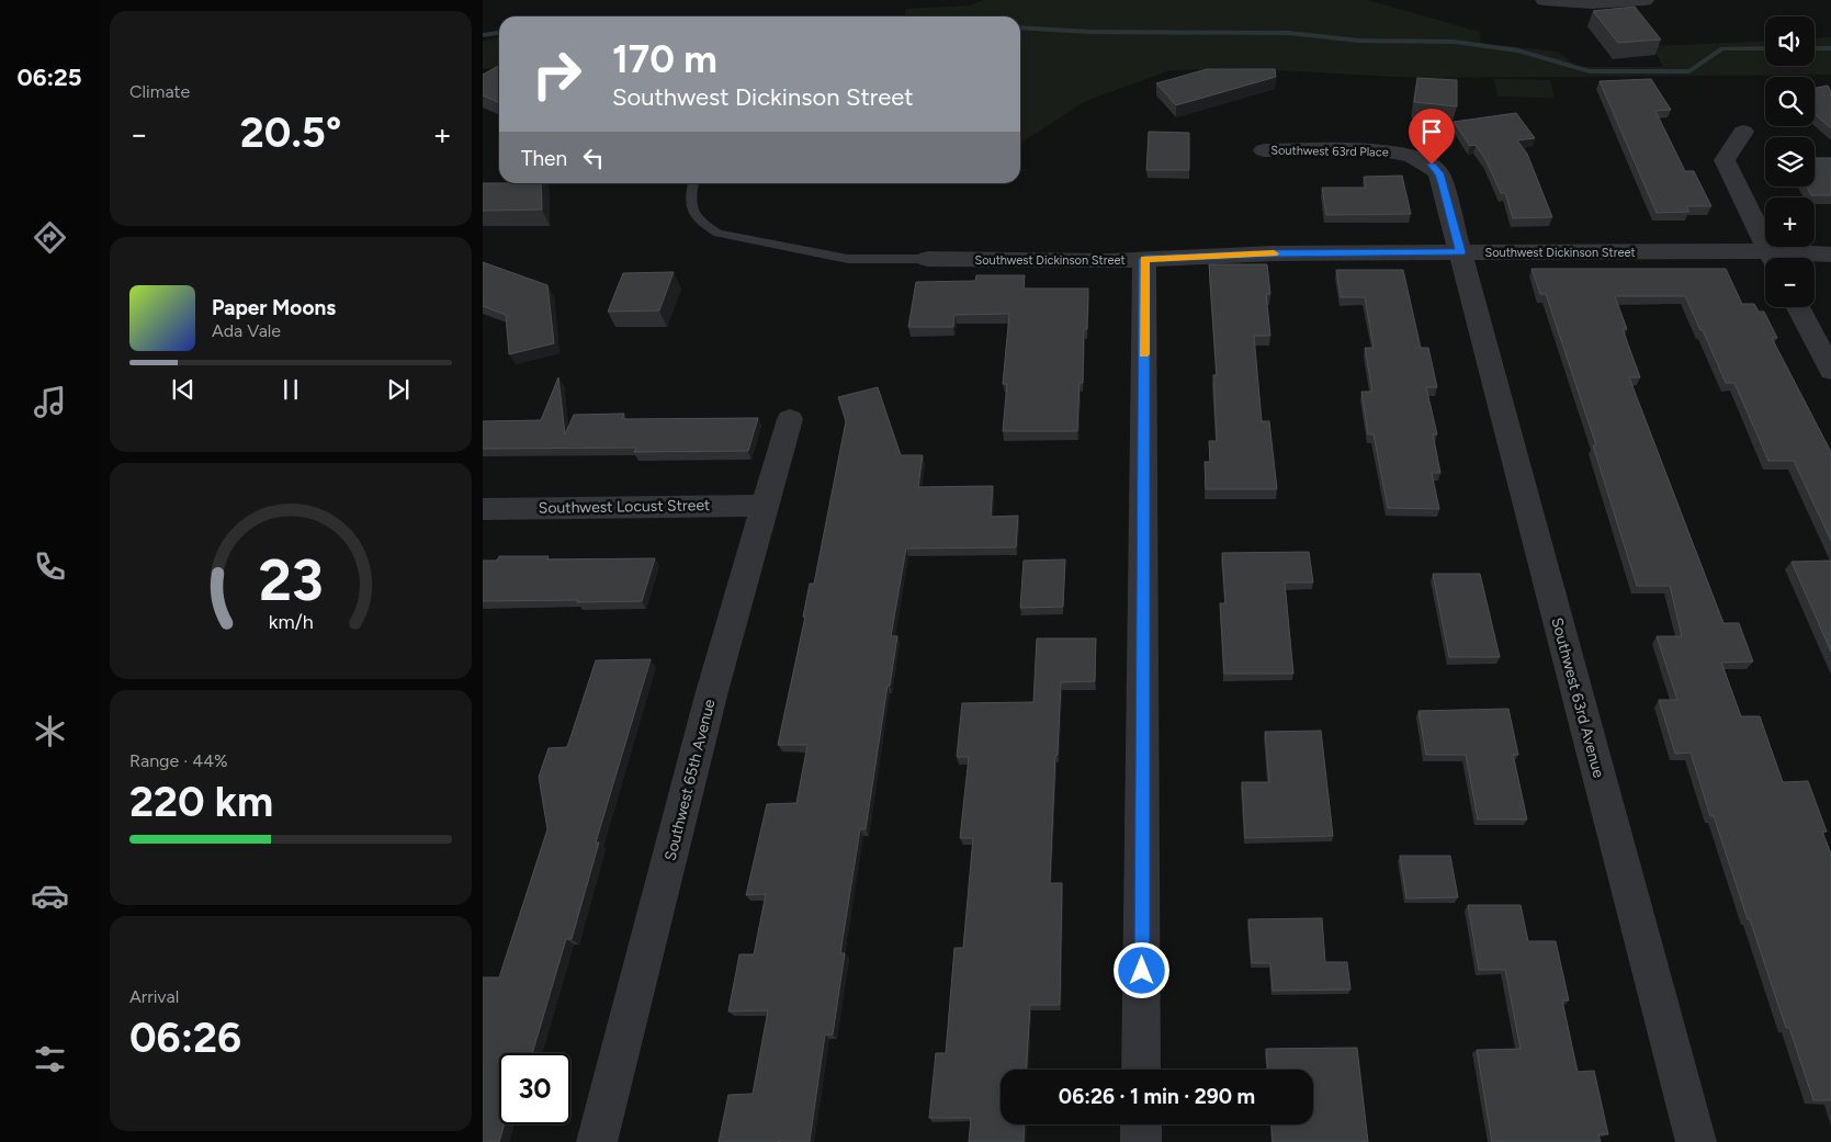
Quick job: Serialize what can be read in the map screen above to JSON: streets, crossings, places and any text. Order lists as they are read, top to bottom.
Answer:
{
  "streets": {
    "street": [
      "Southwest 63rd Place",
      "Southwest Dickinson Street",
      "Southwest Locust Street",
      "Southwest 63rd Avenue",
      "Southwest 65th Avenue"
    ]
  },
  "crossings": [
    ["Southwest 63rd Place", "Southwest Dickinson Street"],
    ["Southwest 63rd Place", "Southwest 63rd Avenue"],
    ["Southwest Dickinson Street", "Southwest 63rd Avenue"],
    ["Southwest Locust Street", "Southwest 65th Avenue"]
  ],
  "page": {
    "tabs": "06:25",
    "tile": [
      "Climate",
      ["Range · 44%", "220 km"],
      ["Arrival", "06:26"]
    ],
    "map_buttons": ["+", "−"],
    "turn": ["170 m", "Southwest Dickinson Street"],
    "heat": ["−", "20.5°", "+"],
    "then": "Then",
    "song": ["Paper Moons", "Ada Vale"],
    "limit": "30",
    "trip": "06:26 · 1 min · 290 m",
    "gauge": ["23", "km/h"]
  }
}
